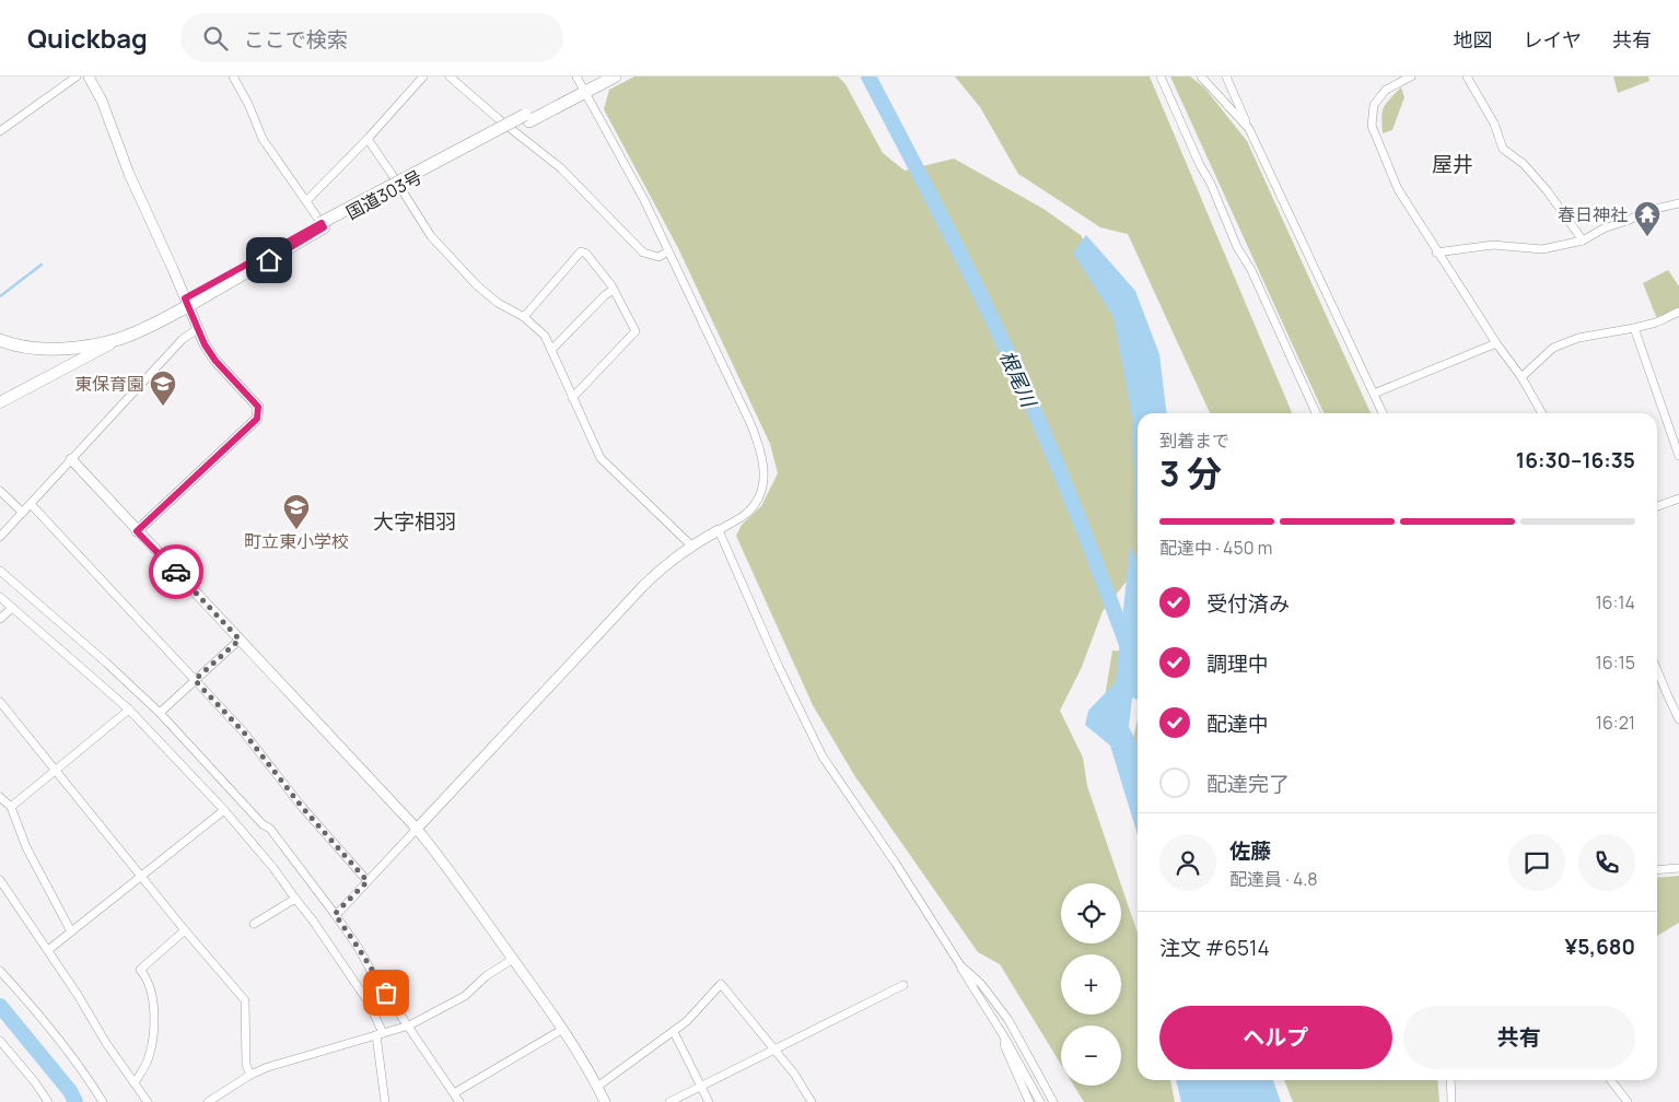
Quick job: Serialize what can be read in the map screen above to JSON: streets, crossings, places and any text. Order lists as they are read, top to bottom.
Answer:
{
  "streets": {
    "highway": ["国道303号"]
  },
  "districts": ["屋井", "大字相羽"],
  "water": ["根尾川"],
  "places": {
    "temple": ["春日神社"],
    "school or university": ["東保育園", "町立東小学校"]
  },
  "page": {
    "header": "Quickbag",
    "search": "ここで検索",
    "nav": ["地図", "レイヤ", "共有"],
    "heading": ["3 分", "到着まで", "16:30–16:35"],
    "panel": [
      "佐藤",
      "配達員 · 4.8",
      "注文 #6514",
      "¥5,680"
    ],
    "bar": "配達中 · 450 m",
    "list": [
      ["受付済み", "16:14"],
      ["調理中", "16:15"],
      ["配達中", "16:21"],
      "配達完了"
    ],
    "map_buttons": ["+", "−"],
    "buttons": ["ヘルプ", "共有"]
  }
}
